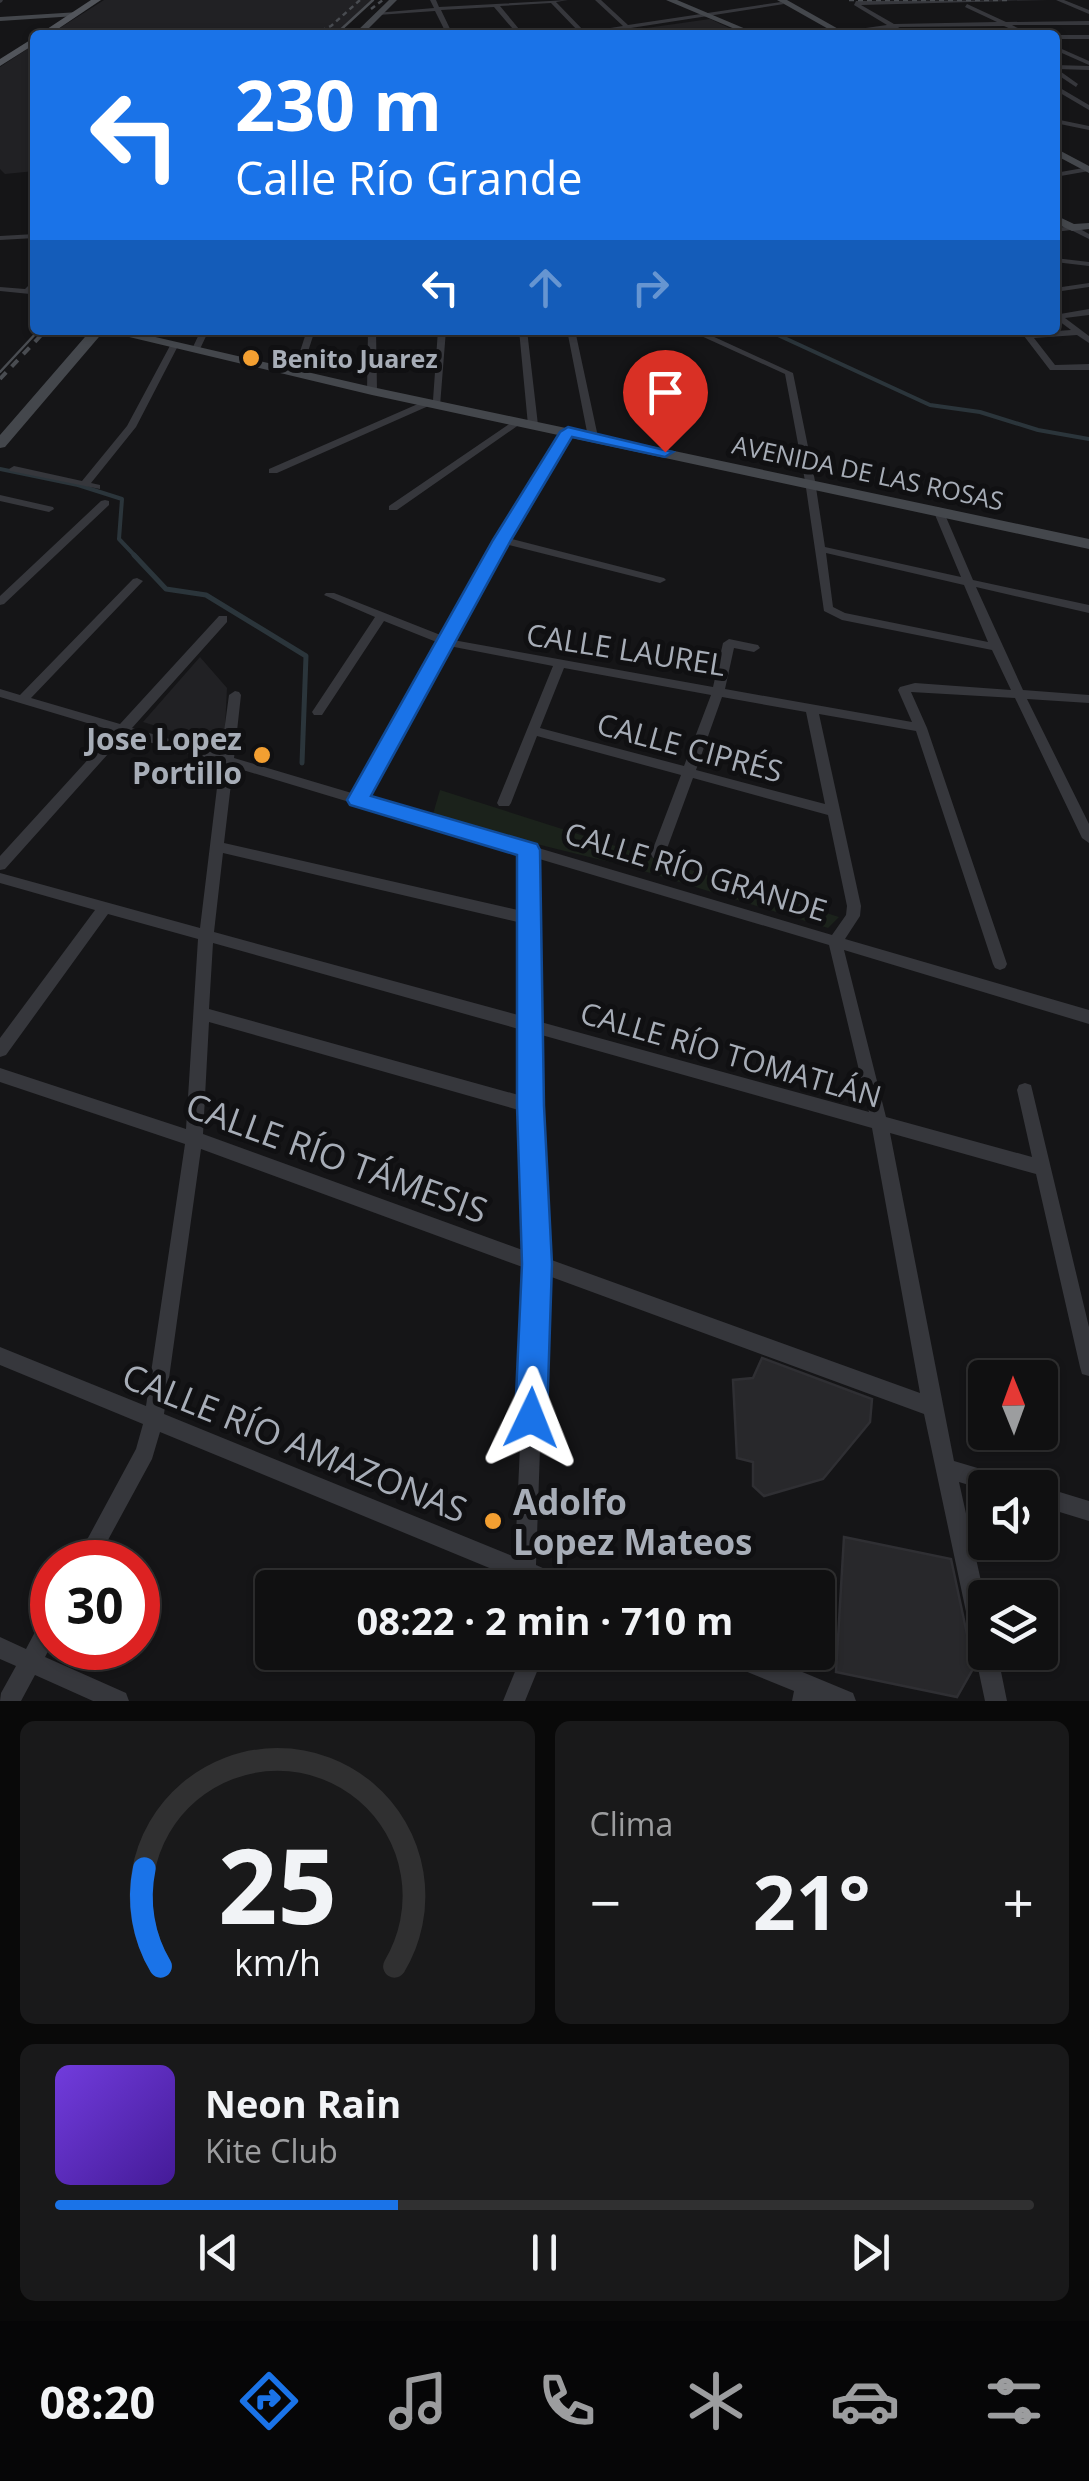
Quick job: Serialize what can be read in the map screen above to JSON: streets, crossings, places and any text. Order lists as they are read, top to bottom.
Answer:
{
  "streets": {
    "street": [
      "AVENIDA DE LAS ROSAS",
      "CALLE LAUREL",
      "CALLE CIPRÉS",
      "CALLE RÍO GRANDE",
      "CALLE RÍO TOMATLÁN",
      "CALLE RÍO TÁMESIS",
      "CALLE RÍO AMAZONAS"
    ]
  },
  "places": ["Benito Juarez", "Jose Lopez Portillo", "Adolfo Lopez Mateos"],
  "north": "top",
  "page": {
    "turn": ["230 m", "Calle Río Grande"],
    "limit": "30",
    "trip": "08:22 · 2 min · 710 m",
    "tile": "Clima",
    "heat": ["−", "21°", "+"],
    "song": ["Neon Rain", "Kite Club"],
    "tabs": "08:20",
    "gauge": ["25", "km/h"]
  }
}
